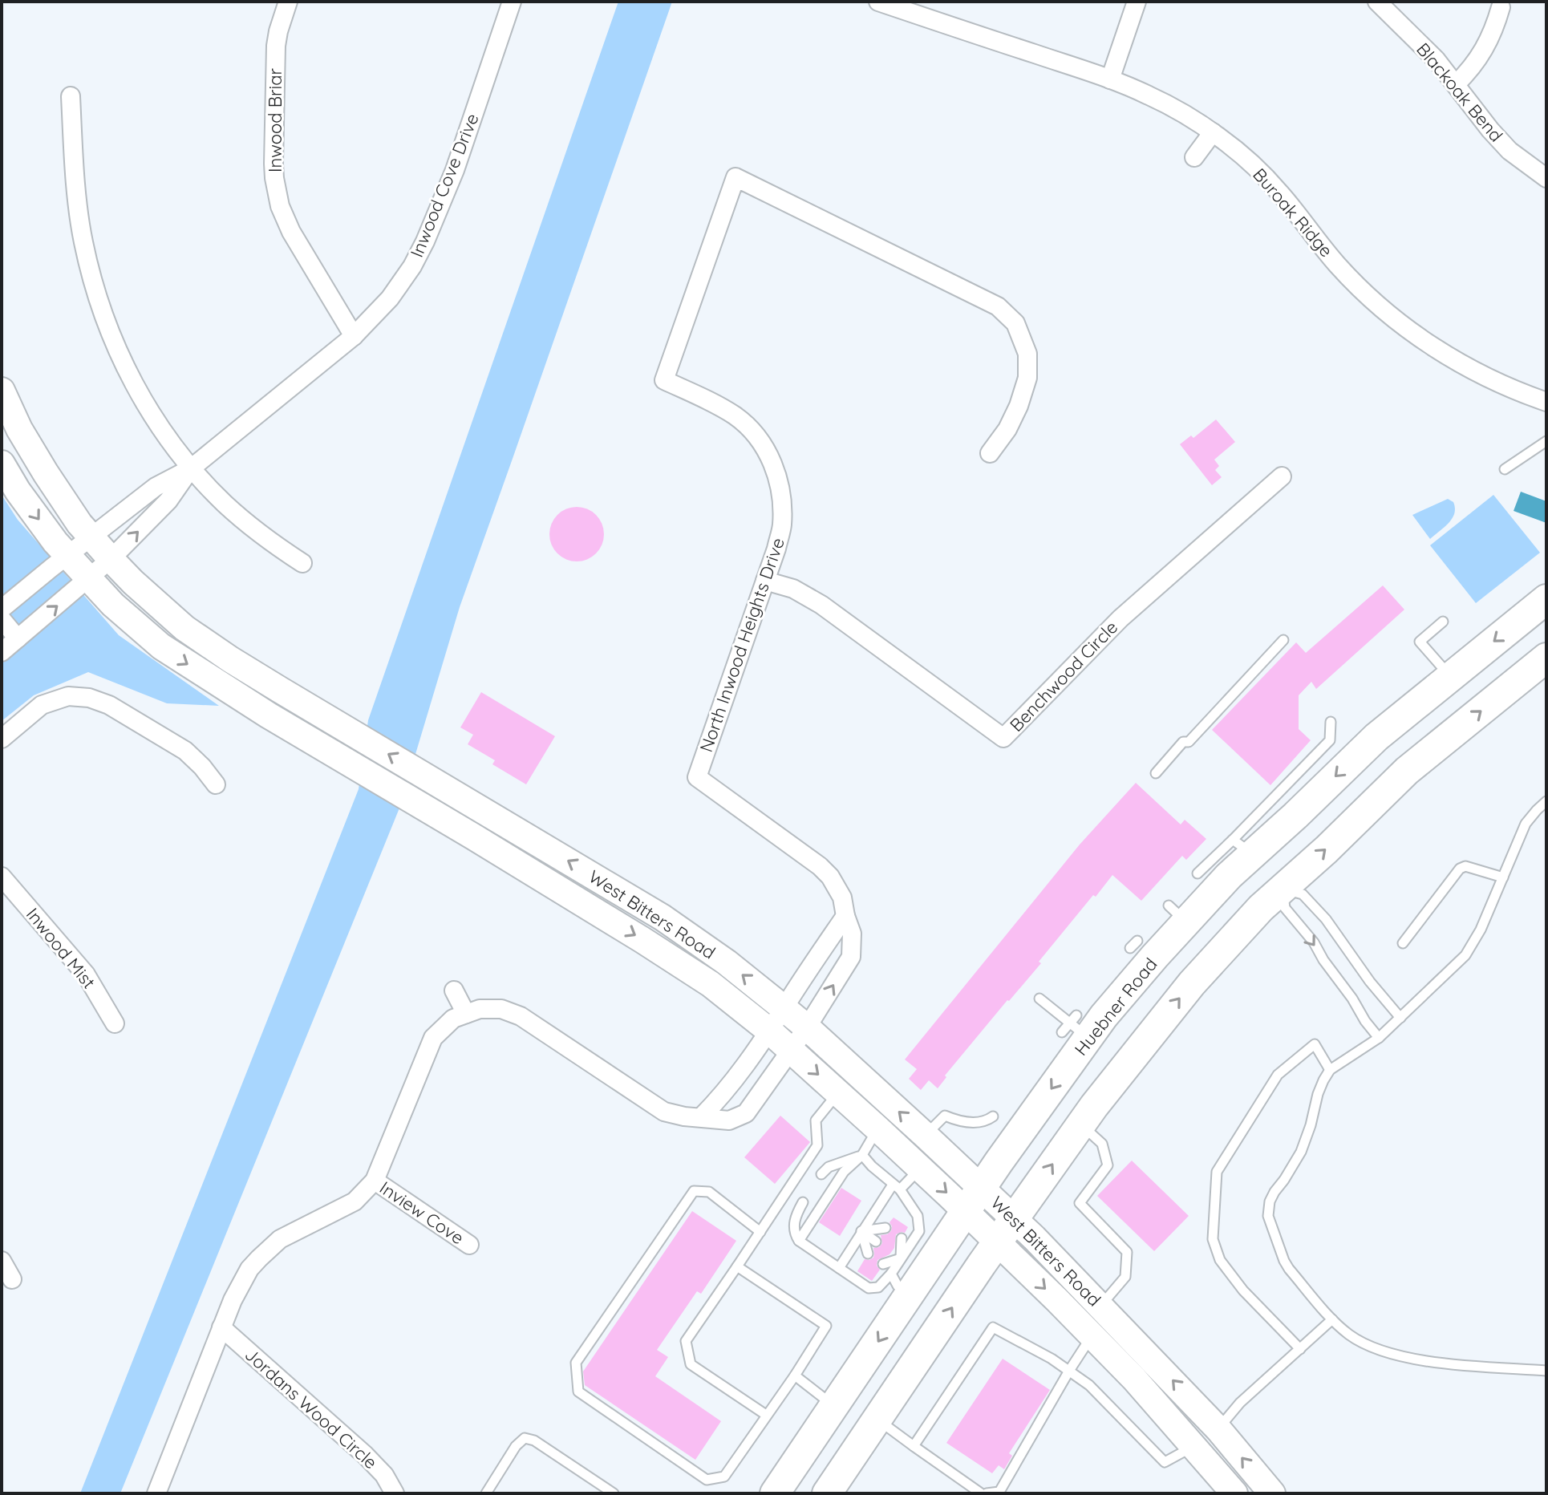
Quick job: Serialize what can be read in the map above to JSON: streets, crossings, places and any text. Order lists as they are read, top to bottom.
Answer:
{
  "streets": {
    "main road": ["West Bitters Road", "Huebner Road"],
    "street": [
      "Blackoak Bend",
      "Inwood Briar",
      "Inwood Cove Drive",
      "Buroak Ridge",
      "North Inwood Heights Drive",
      "Benchwood Circle",
      "Inwood Mist",
      "Inview Cove",
      "Jordans Wood Circle"
    ]
  },
  "crossings": [
    ["Inwood Briar", "Inwood Cove Drive"],
    ["Inwood Cove Drive", "West Bitters Road"],
    ["North Inwood Heights Drive", "Benchwood Circle"],
    ["North Inwood Heights Drive", "West Bitters Road"],
    ["West Bitters Road", "Huebner Road"]
  ]
}
